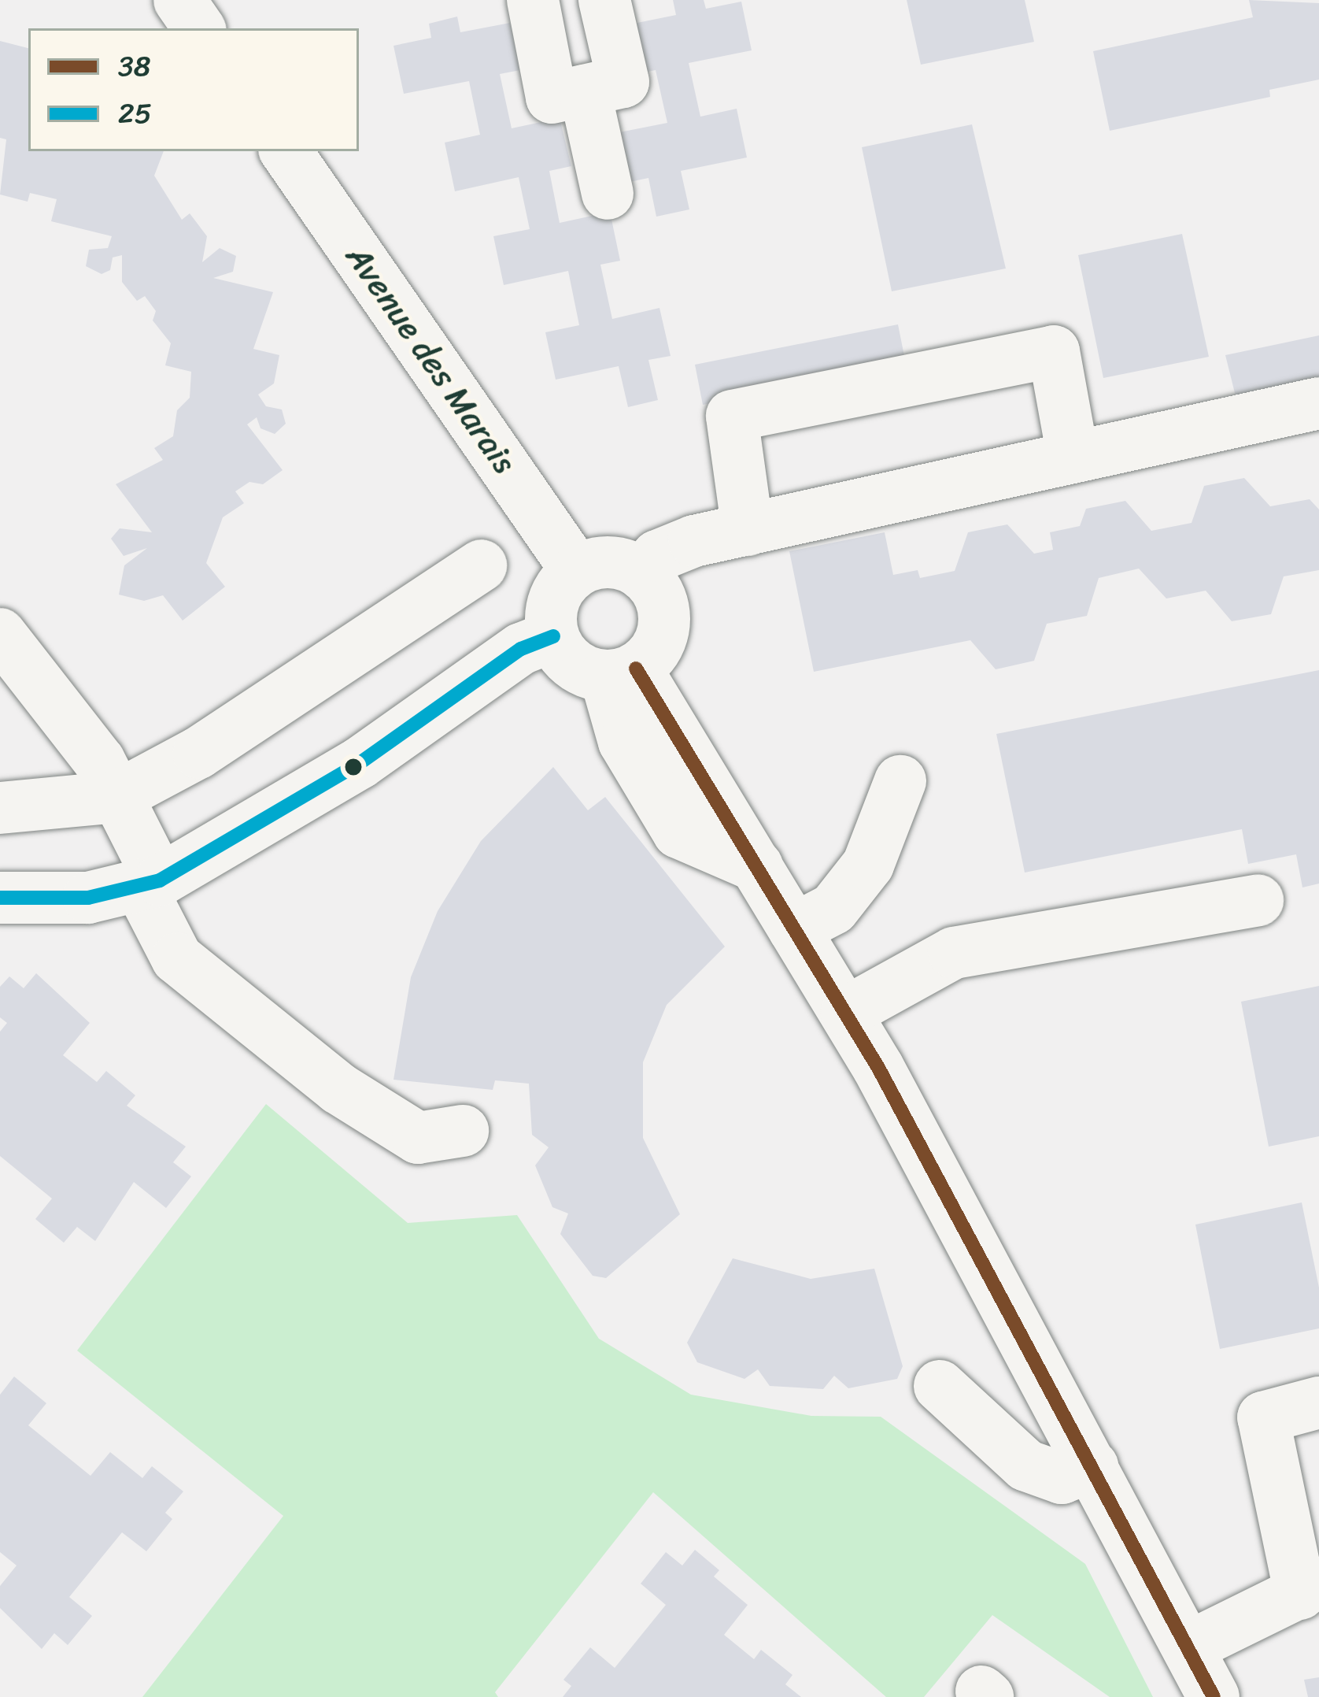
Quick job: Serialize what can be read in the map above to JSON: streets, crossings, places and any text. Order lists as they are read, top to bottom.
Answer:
{
  "streets": {
    "street": ["Avenue des Marais"]
  },
  "lines": ["transit line 25", "transit line 38"],
  "legend": ["38", "25"]
}
